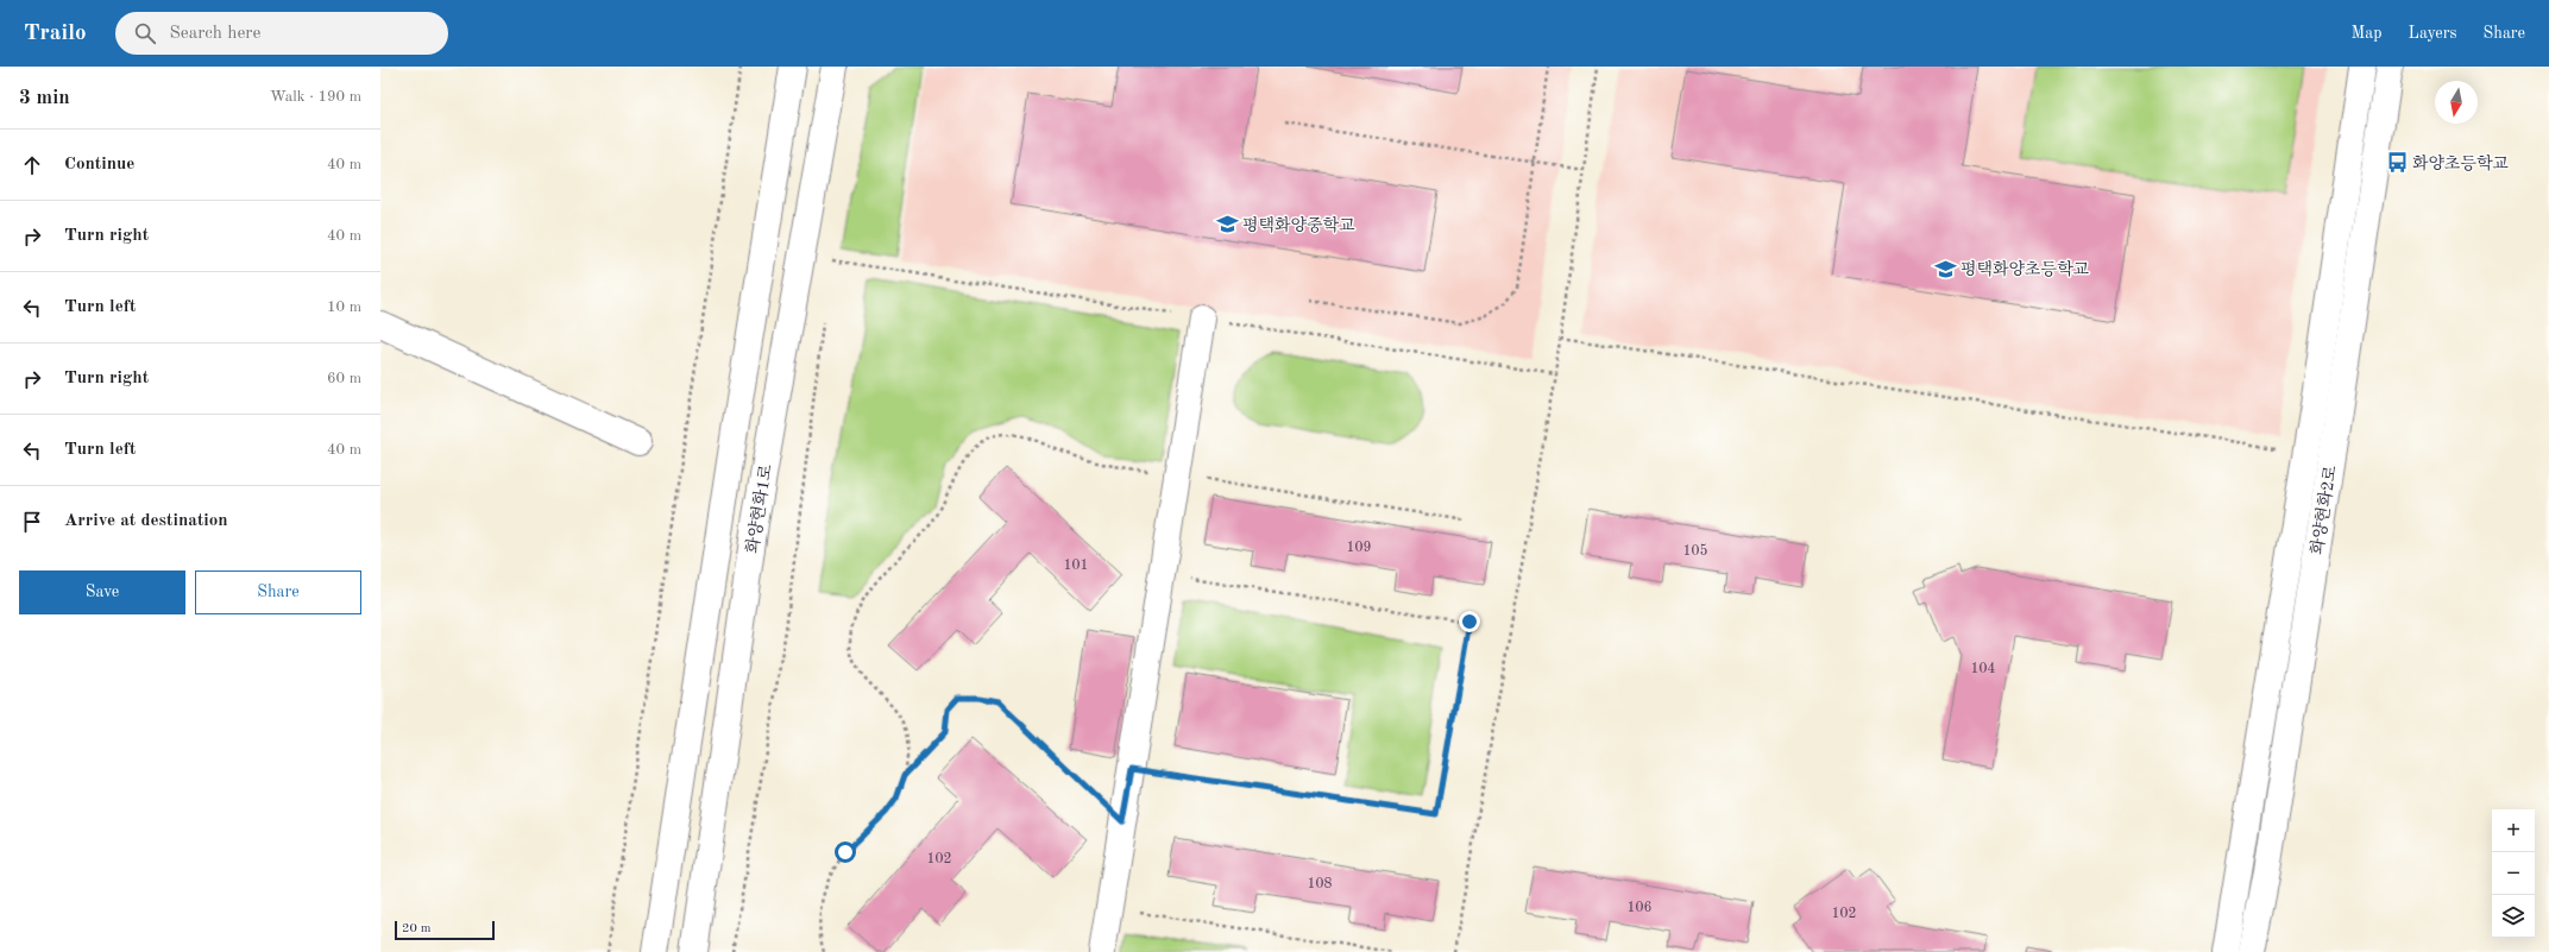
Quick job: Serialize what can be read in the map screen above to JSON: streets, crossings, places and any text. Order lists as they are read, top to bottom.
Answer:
{
  "streets": {
    "street": ["화양현화1로", "화양현화2로"]
  },
  "places": {
    "bus stop": ["화양초등학교"],
    "school or university": ["평택화양중학교", "평택화양초등학교"]
  },
  "house_numbers": [
    "109",
    "105",
    "101",
    "104",
    "102",
    "108",
    "106",
    "102"
  ],
  "scale_bar": "20 m",
  "north": "bottom",
  "page": {
    "header": "Trailo",
    "search": "Search here",
    "nav": ["Map", "Layers", "Share"],
    "heading": ["3 min", "Walk · 190 m"],
    "list": [
      ["Continue", "40 m"],
      ["Turn right", "40 m"],
      ["Turn left", "10 m"],
      ["Turn right", "60 m"],
      ["Turn left", "40 m"],
      "Arrive at destination"
    ],
    "buttons": ["Save", "Share"],
    "map_buttons": ["+", "−"],
    "scale": "20 m"
  }
}
